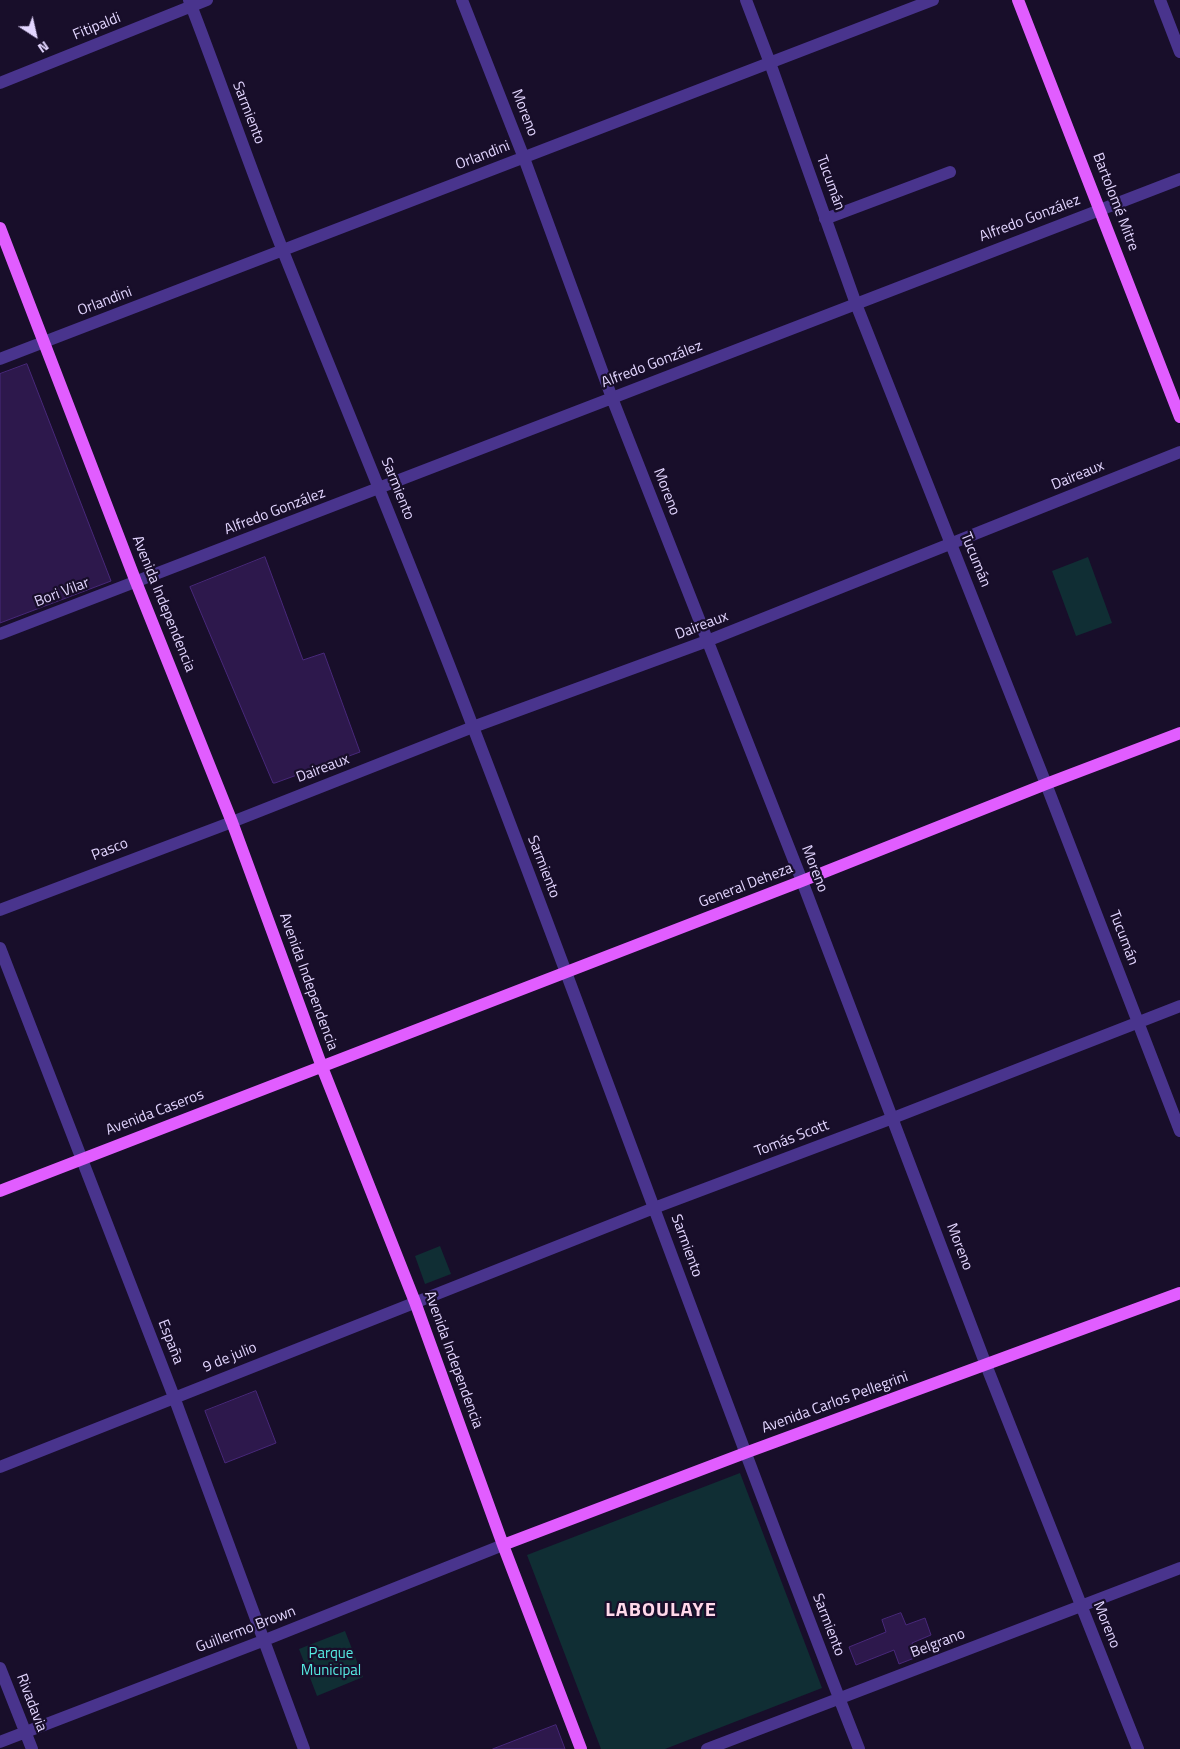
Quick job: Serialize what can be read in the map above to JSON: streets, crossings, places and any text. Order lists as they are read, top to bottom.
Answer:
{
  "streets": {
    "main road": [
      "Bartolomé Mitre",
      "Avenida Independencia",
      "General Deheza",
      "Avenida Caseros",
      "Avenida Carlos Pellegrini"
    ],
    "street": [
      "Fitipaldi",
      "Sarmiento",
      "Moreno",
      "Orlandini",
      "Tucumán",
      "Alfredo González",
      "Daireaux",
      "Bori Vilar",
      "Pasco",
      "Tomás Scott",
      "España",
      "9 de julio",
      "Guillermo Brown",
      "Belgrano",
      "Rivadavia"
    ]
  },
  "crossings": [
    ["Fitipaldi", "Sarmiento"],
    ["Sarmiento", "Orlandini"],
    ["Sarmiento", "Alfredo González"],
    ["Sarmiento", "Daireaux"],
    ["Sarmiento", "General Deheza"],
    ["Sarmiento", "Tomás Scott"],
    ["Sarmiento", "Avenida Carlos Pellegrini"],
    ["Sarmiento", "Belgrano"],
    ["Moreno", "Orlandini"],
    ["Moreno", "Alfredo González"],
    ["Moreno", "Daireaux"],
    ["Moreno", "General Deheza"],
    ["Moreno", "Tomás Scott"],
    ["Moreno", "Avenida Carlos Pellegrini"],
    ["Moreno", "Belgrano"],
    ["Orlandini", "Tucumán"],
    ["Orlandini", "Avenida Independencia"],
    ["Tucumán", "Alfredo González"],
    ["Tucumán", "Daireaux"],
    ["Tucumán", "General Deheza"],
    ["Tucumán", "Tomás Scott"],
    ["Bartolomé Mitre", "Alfredo González"],
    ["Alfredo González", "Bori Vilar"],
    ["Alfredo González", "Avenida Independencia"],
    ["Daireaux", "Avenida Independencia"],
    ["Daireaux", "Pasco"],
    ["Bori Vilar", "Avenida Independencia"],
    ["Avenida Independencia", "Pasco"],
    ["Avenida Independencia", "General Deheza"],
    ["Avenida Independencia", "Avenida Caseros"],
    ["Avenida Independencia", "Tomás Scott"],
    ["Avenida Independencia", "9 de julio"],
    ["Avenida Independencia", "Avenida Carlos Pellegrini"],
    ["Avenida Independencia", "Guillermo Brown"],
    ["General Deheza", "Avenida Caseros"],
    ["Avenida Caseros", "España"],
    ["Tomás Scott", "9 de julio"],
    ["España", "9 de julio"],
    ["España", "Guillermo Brown"],
    ["Avenida Carlos Pellegrini", "Guillermo Brown"],
    ["Guillermo Brown", "Rivadavia"]
  ],
  "districts": ["LABOULAYE"],
  "parks": ["Parque Municipal"],
  "north": "bottom right"
}
